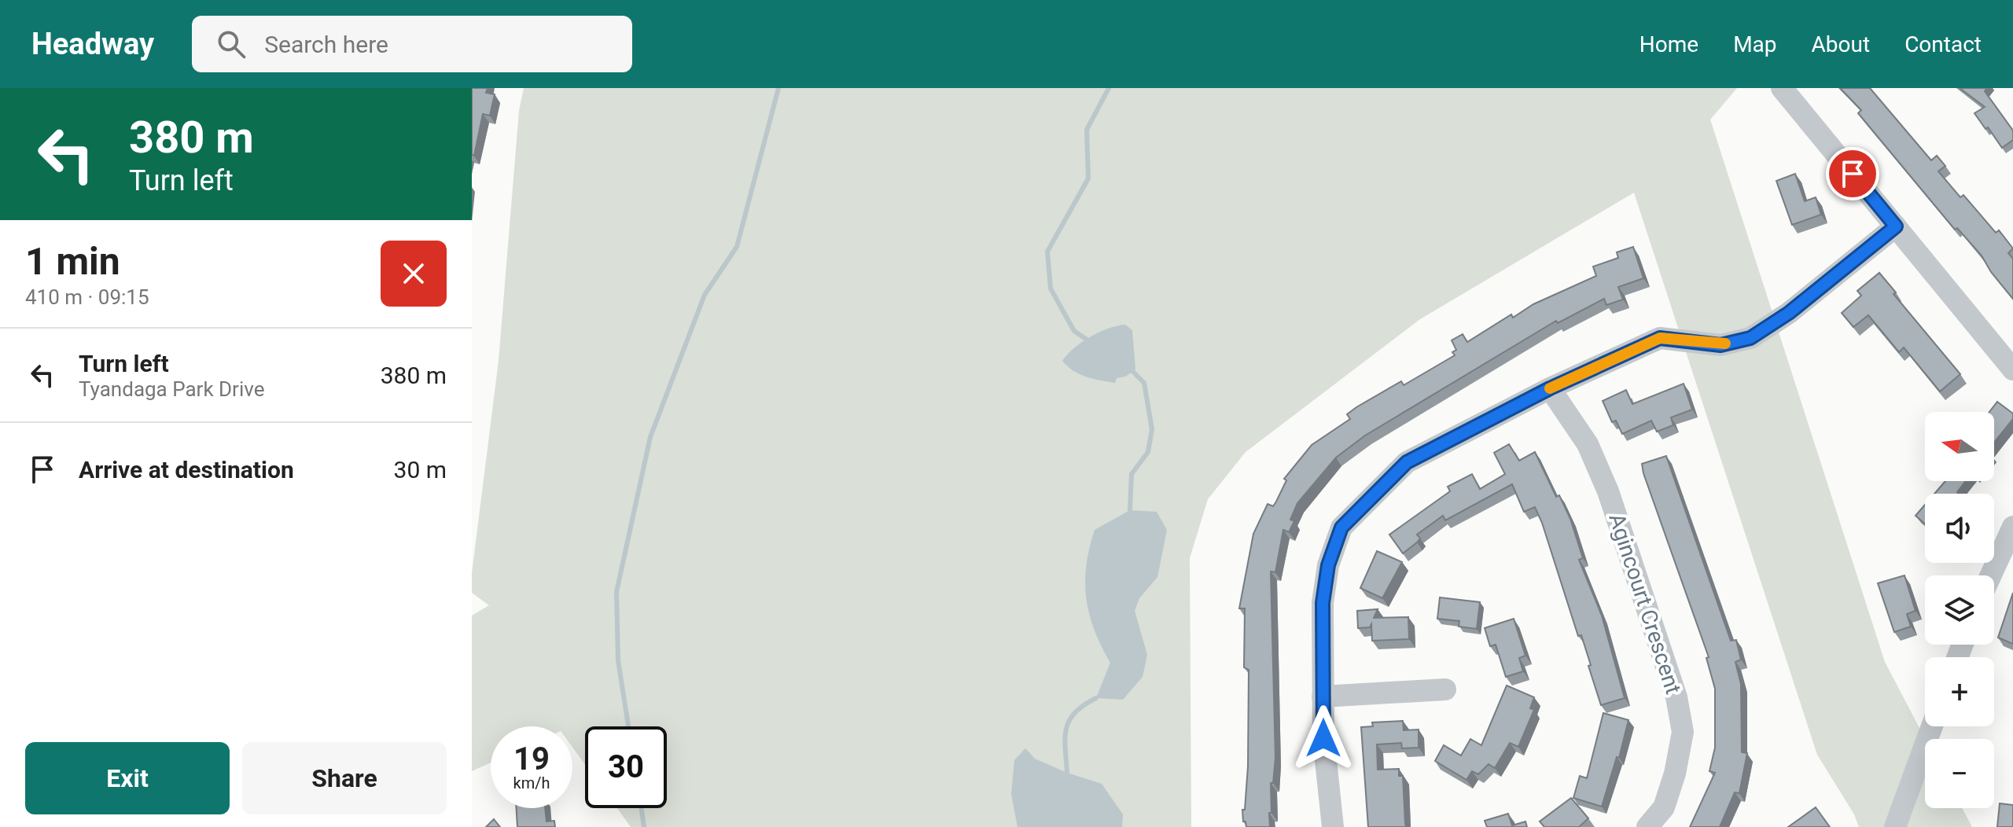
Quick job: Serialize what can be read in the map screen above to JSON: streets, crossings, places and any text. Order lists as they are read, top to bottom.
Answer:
{
  "streets": {
    "street": ["Agincourt Crescent"]
  },
  "north": "left",
  "page": {
    "header": "Headway",
    "search": "Search here",
    "nav": [
      "Home",
      "Map",
      "About",
      "Contact"
    ],
    "turn": ["380 m", "Turn left"],
    "heading": ["1 min", "410 m · 09:15"],
    "list": [
      {
        "name": "Turn left",
        "note": "Tyandaga Park Drive",
        "value": "380 m"
      },
      {
        "name": "Arrive at destination",
        "value": "30 m"
      }
    ],
    "map_buttons": ["+", "−"],
    "speed": "19 km/h",
    "limit": "30",
    "buttons": ["Exit", "Share"]
  }
}
